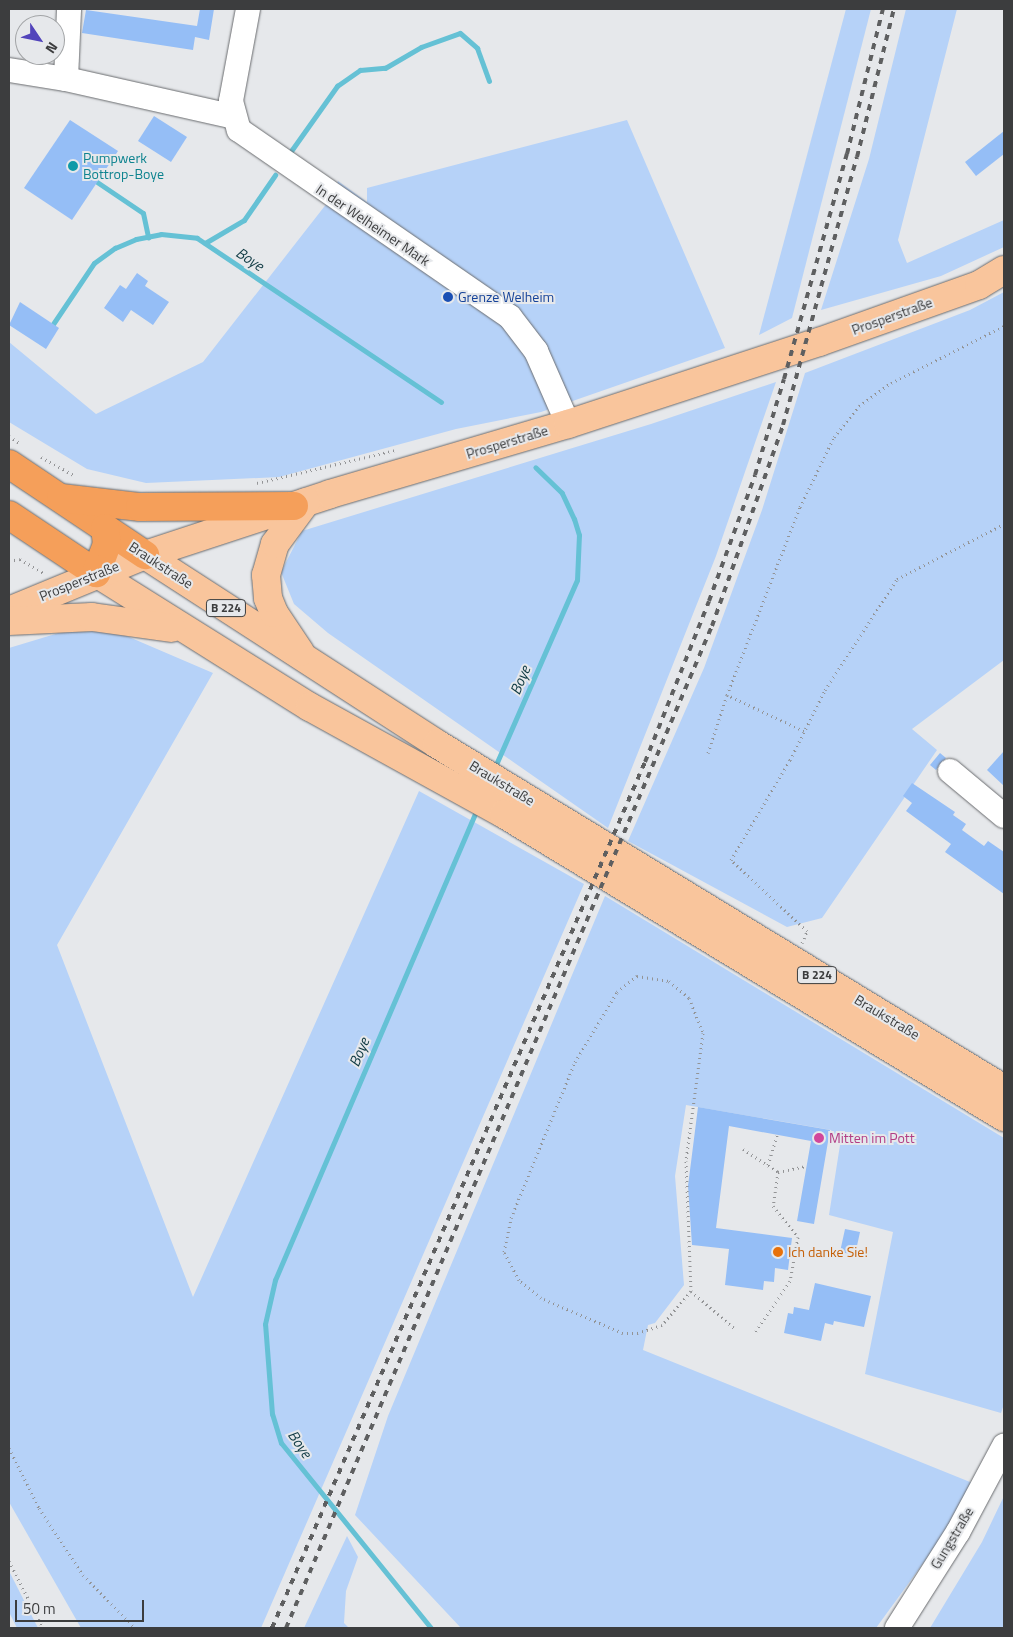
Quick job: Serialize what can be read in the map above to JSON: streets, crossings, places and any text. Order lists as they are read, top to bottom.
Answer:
{
  "streets": {
    "highway": ["Braukstraße", "B 224"],
    "main road": ["Prosperstraße"],
    "street": ["In der Welheimer Mark", "Gungstraße"]
  },
  "crossings": [
    ["In der Welheimer Mark", "Prosperstraße"],
    ["Prosperstraße", "Braukstraße"]
  ],
  "water": ["Boye"],
  "places": [
    "Pumpwerk Bottrop-Boye",
    "Grenze Welheim",
    "Mitten im Pott",
    "Ich danke Sie!"
  ],
  "scale_bar": "50 m",
  "north": "bottom right"
}
